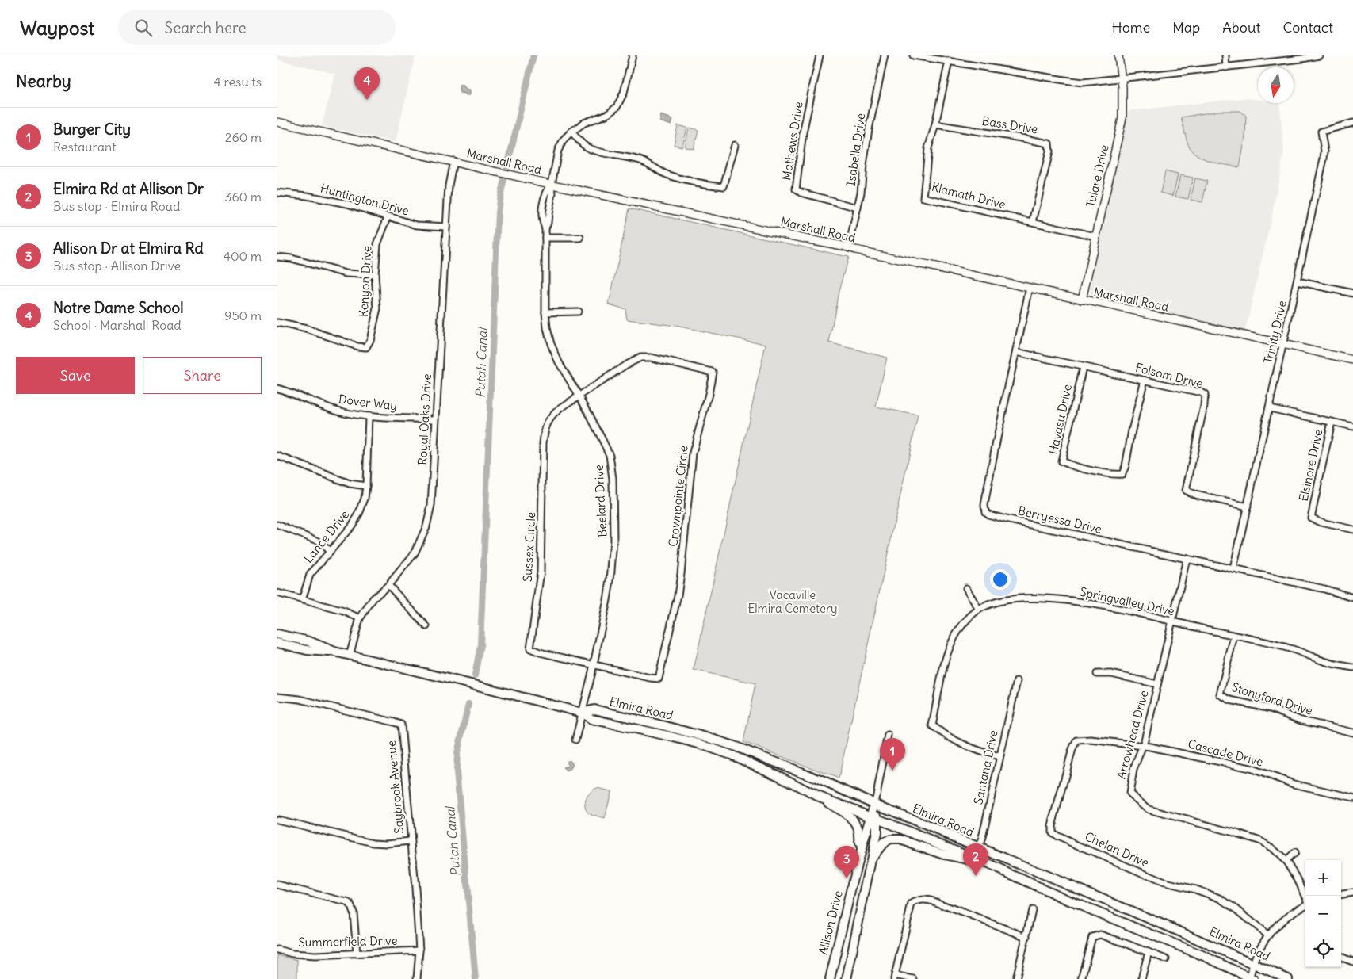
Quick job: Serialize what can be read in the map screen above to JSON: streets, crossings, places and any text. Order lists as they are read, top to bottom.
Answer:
{
  "streets": {
    "main road": ["Elmira Road", "Allison Drive"],
    "street": [
      "Bass Drive",
      "Mathews Drive",
      "Isabella Drive",
      "Marshall Road",
      "Tulare Drive",
      "Klamath Drive",
      "Huntington Drive",
      "Kenyon Drive",
      "Trinity Drive",
      "Folsom Drive",
      "Dover Way",
      "Royal Oaks Drive",
      "Havasu Drive",
      "Elsinore Drive",
      "Crownpointe Circle",
      "Beelard Drive",
      "Berryessa Drive",
      "Lance Drive",
      "Sussex Circle",
      "Springvalley Drive",
      "Stonyford Drive",
      "Arrowhead Drive",
      "Cascade Drive",
      "Santana Drive",
      "Saybrook Avenue",
      "Chelan Drive",
      "Summerfield Drive"
    ]
  },
  "crossings": [
    ["Bass Drive", "Klamath Drive"],
    ["Mathews Drive", "Isabella Drive"],
    ["Isabella Drive", "Marshall Road"],
    ["Marshall Road", "Tulare Drive"],
    ["Marshall Road", "Trinity Drive"],
    ["Marshall Road", "Royal Oaks Drive"],
    ["Marshall Road", "Beelard Drive"],
    ["Marshall Road", "Berryessa Drive"],
    ["Tulare Drive", "Klamath Drive"],
    ["Huntington Drive", "Kenyon Drive"],
    ["Huntington Drive", "Royal Oaks Drive"],
    ["Trinity Drive", "Folsom Drive"],
    ["Trinity Drive", "Berryessa Drive"],
    ["Folsom Drive", "Havasu Drive"],
    ["Folsom Drive", "Berryessa Drive"],
    ["Dover Way", "Royal Oaks Drive"],
    ["Dover Way", "Lance Drive"],
    ["Royal Oaks Drive", "Elmira Road"],
    ["Crownpointe Circle", "Beelard Drive"],
    ["Crownpointe Circle", "Sussex Circle"],
    ["Beelard Drive", "Sussex Circle"],
    ["Beelard Drive", "Elmira Road"],
    ["Berryessa Drive", "Arrowhead Drive"],
    ["Springvalley Drive", "Stonyford Drive"],
    ["Springvalley Drive", "Arrowhead Drive"],
    ["Springvalley Drive", "Santana Drive"],
    ["Elmira Road", "Santana Drive"],
    ["Elmira Road", "Allison Drive"],
    ["Arrowhead Drive", "Cascade Drive"],
    ["Cascade Drive", "Chelan Drive"],
    ["Saybrook Avenue", "Summerfield Drive"]
  ],
  "water": ["Putah Canal"],
  "parks": ["Vacaville Elmira Cemetery"],
  "north": "bottom",
  "page": {
    "header": "Waypost",
    "search": "Search here",
    "nav": [
      "Home",
      "Map",
      "About",
      "Contact"
    ],
    "heading": ["Nearby", "4 results"],
    "pins": [
      "4",
      "1",
      "2",
      "3"
    ],
    "list": [
      {
        "mark": "1",
        "name": "Burger City",
        "note": "Restaurant",
        "value": "260 m"
      },
      {
        "mark": "2",
        "name": "Elmira Rd at Allison Dr",
        "note": "Bus stop · Elmira Road",
        "value": "360 m"
      },
      {
        "mark": "3",
        "name": "Allison Dr at Elmira Rd",
        "note": "Bus stop · Allison Drive",
        "value": "400 m"
      },
      {
        "mark": "4",
        "name": "Notre Dame School",
        "note": "School · Marshall Road",
        "value": "950 m"
      }
    ],
    "buttons": ["Save", "Share"],
    "map_buttons": ["+", "−"]
  }
}
